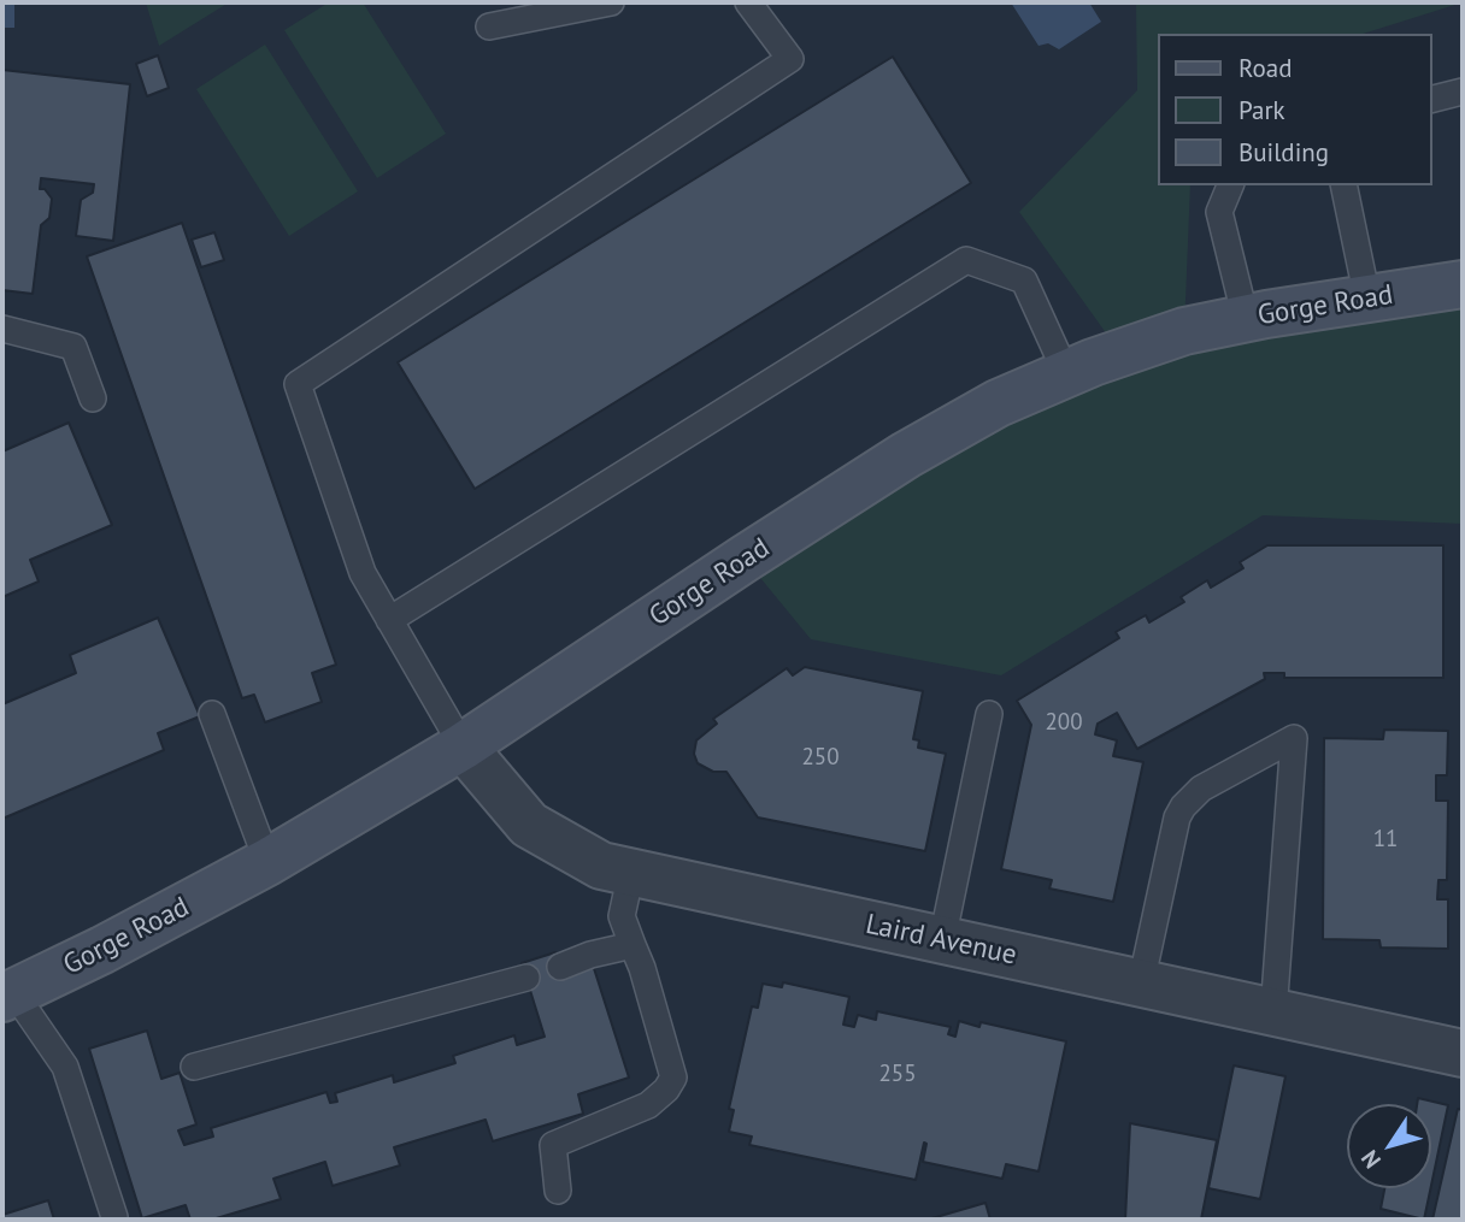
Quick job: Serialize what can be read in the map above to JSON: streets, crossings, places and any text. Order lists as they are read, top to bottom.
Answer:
{
  "streets": {
    "main road": ["Gorge Road"],
    "street": ["Laird Avenue"]
  },
  "crossings": [
    ["Gorge Road", "Laird Avenue"]
  ],
  "house_numbers": [
    "200",
    "250",
    "11",
    "255"
  ],
  "legend": ["Road", "Park", "Building"],
  "north": "bottom left"
}
